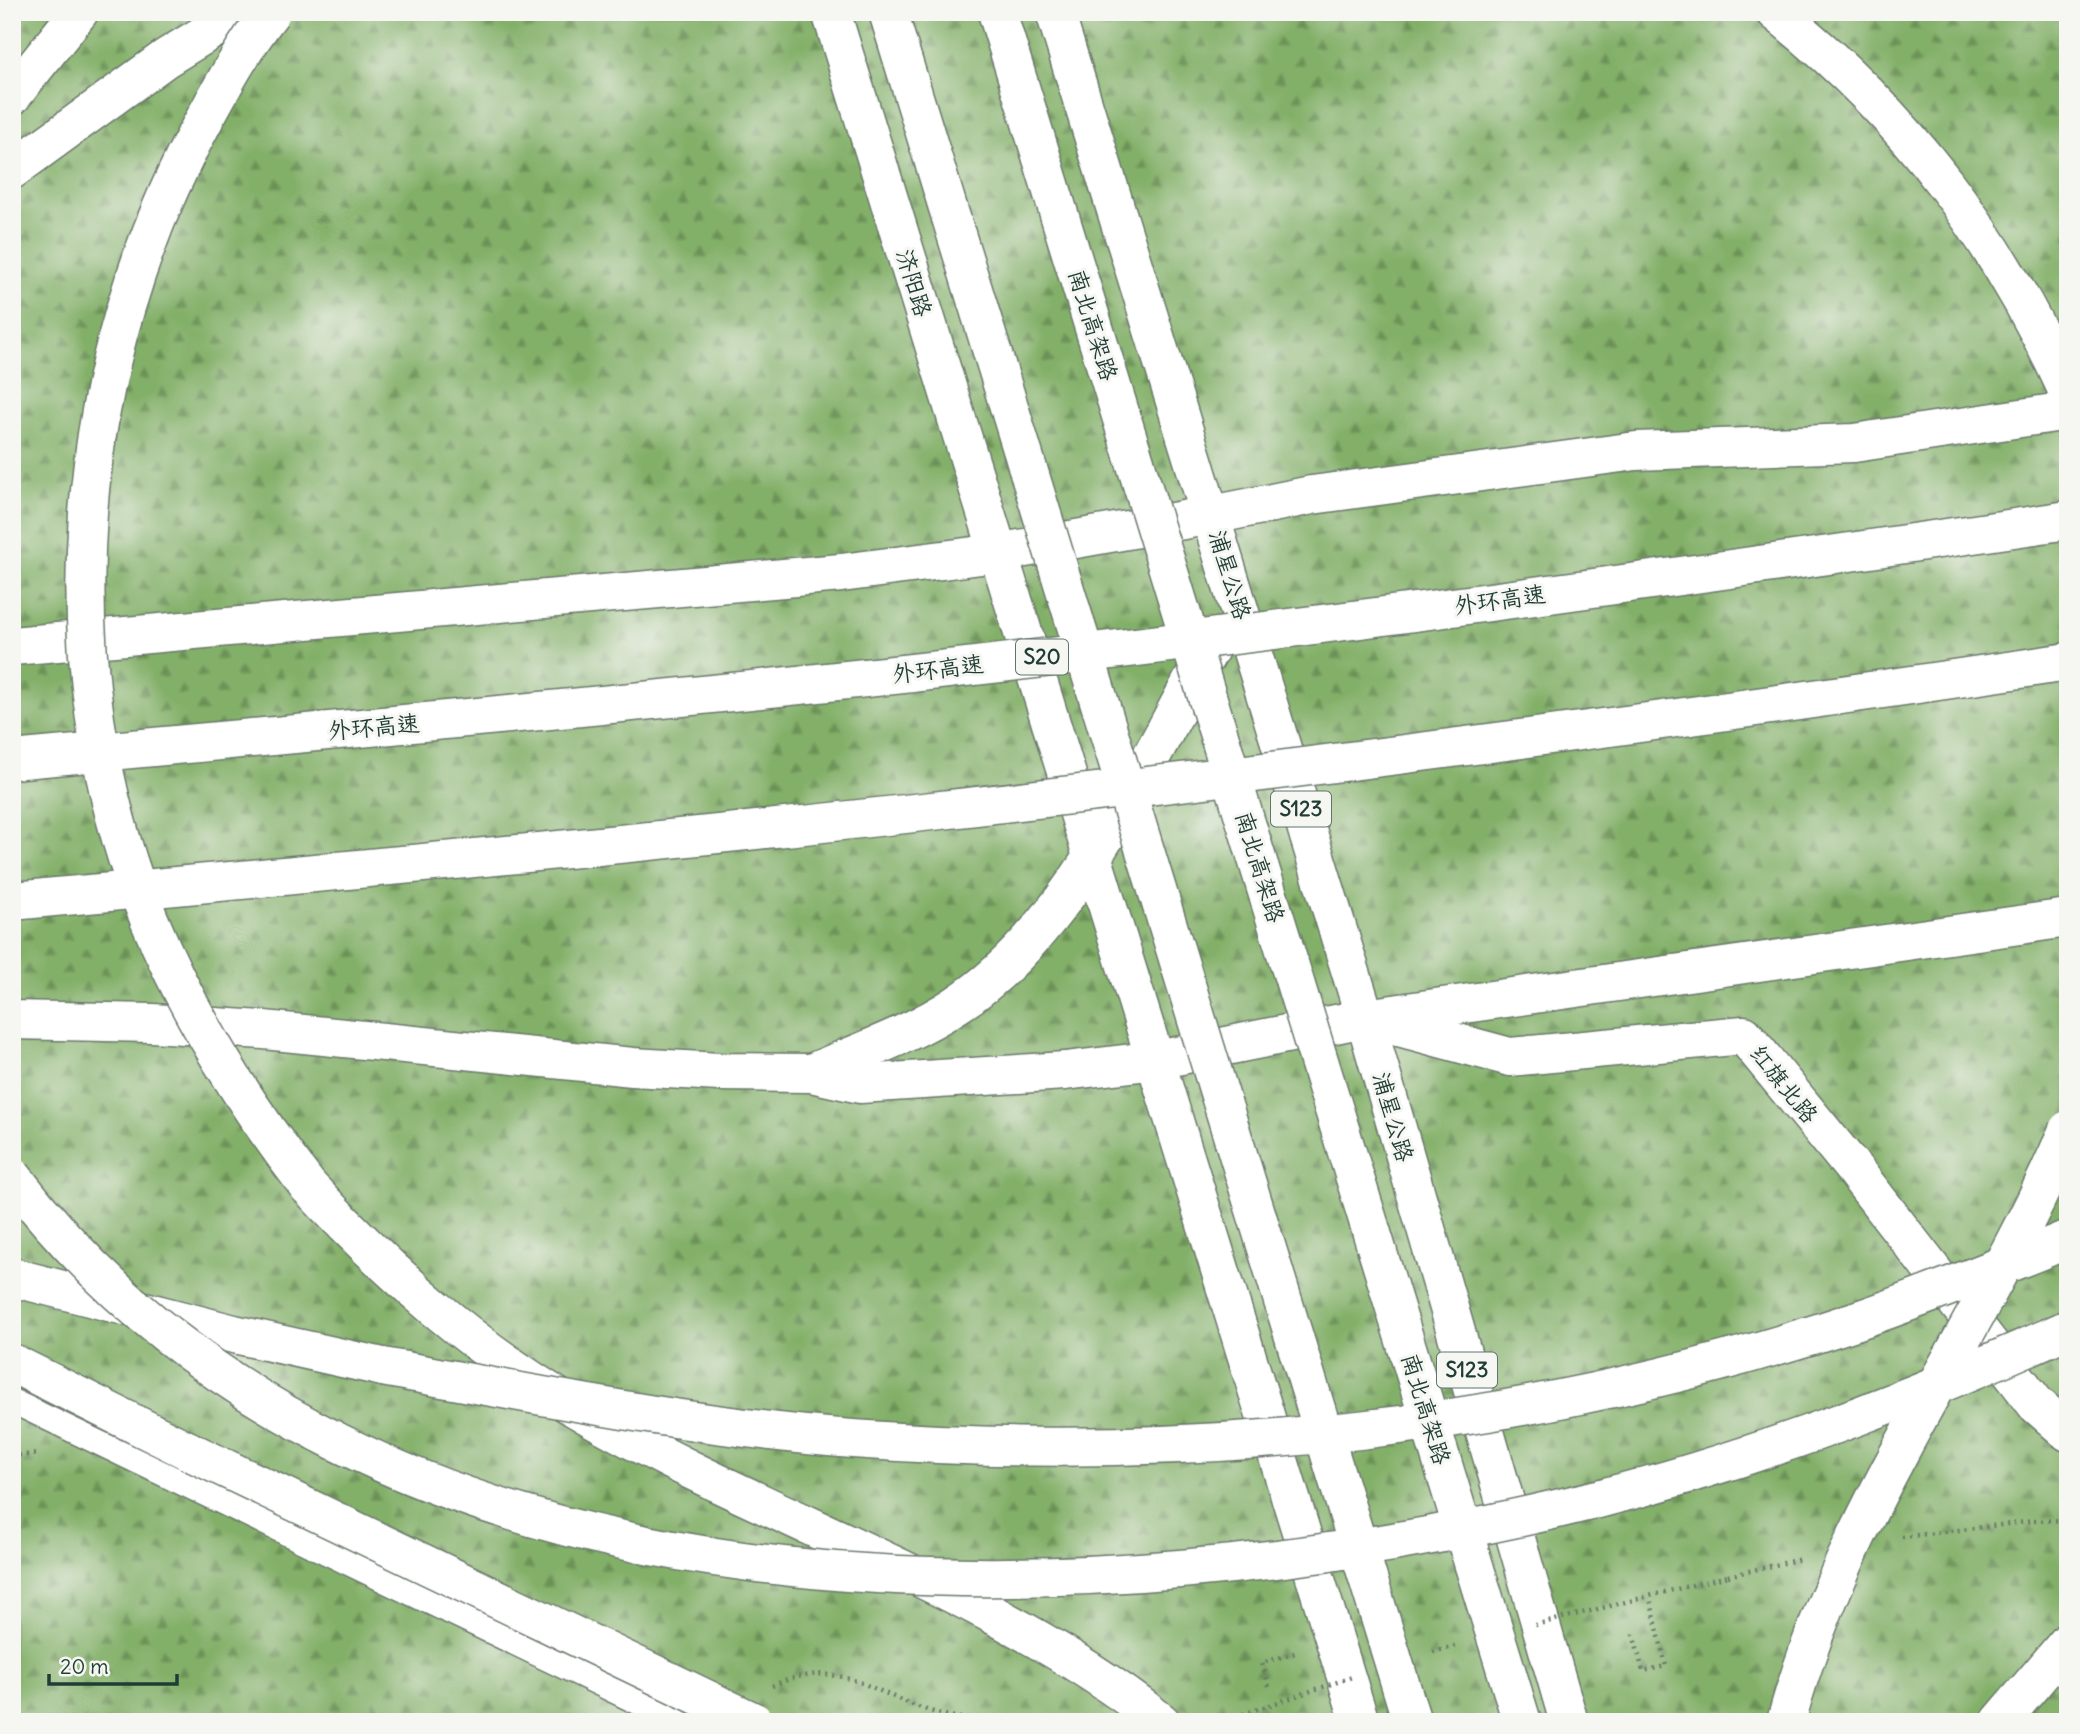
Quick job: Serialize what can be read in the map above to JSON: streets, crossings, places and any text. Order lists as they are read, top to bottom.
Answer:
{
  "streets": {
    "main road": [
      "济阳路",
      "南北高架路",
      "浦星公路",
      "外环高速",
      "S20",
      "S123",
      "红旗北路"
    ]
  },
  "crossings": [
    ["浦星公路", "红旗北路"]
  ],
  "scale_bar": "20 m"
}
